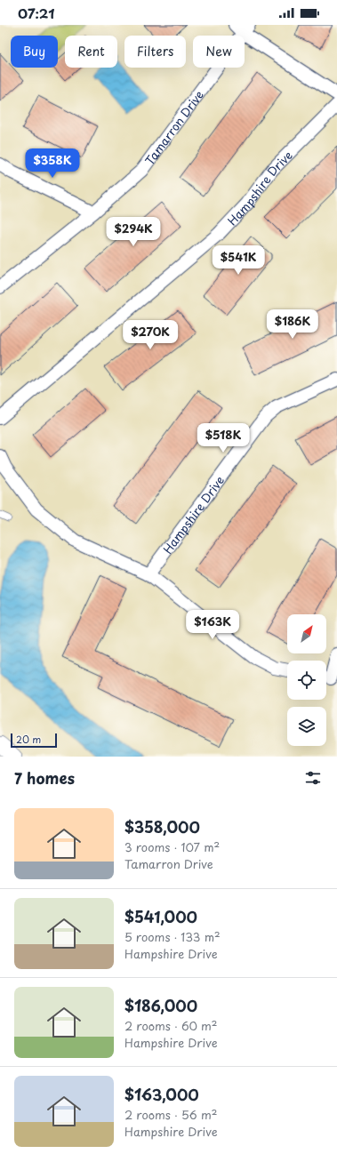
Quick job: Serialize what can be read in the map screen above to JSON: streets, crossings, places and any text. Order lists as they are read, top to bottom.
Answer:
{
  "streets": {
    "street": ["Tamarron Drive", "Hampshire Drive"]
  },
  "scale_bar": "20 m",
  "north": "top right",
  "page": {
    "status": "07:21",
    "chip": [
      "Buy",
      "Rent",
      "Filters",
      "New"
    ],
    "price": [
      "$358K",
      "$294K",
      "$541K",
      "$186K",
      "$270K",
      "$518K",
      "$163K"
    ],
    "scale": "20 m",
    "heading": "7 homes",
    "list": [
      {
        "name": "$358,000",
        "note": "3 rooms · 107 m² · Tamarron Drive"
      },
      {
        "name": "$541,000",
        "note": "5 rooms · 133 m² · Hampshire Drive"
      },
      {
        "name": "$186,000",
        "note": "2 rooms · 60 m² · Hampshire Drive"
      },
      {
        "name": "$163,000",
        "note": "2 rooms · 56 m² · Hampshire Drive"
      }
    ]
  }
}
